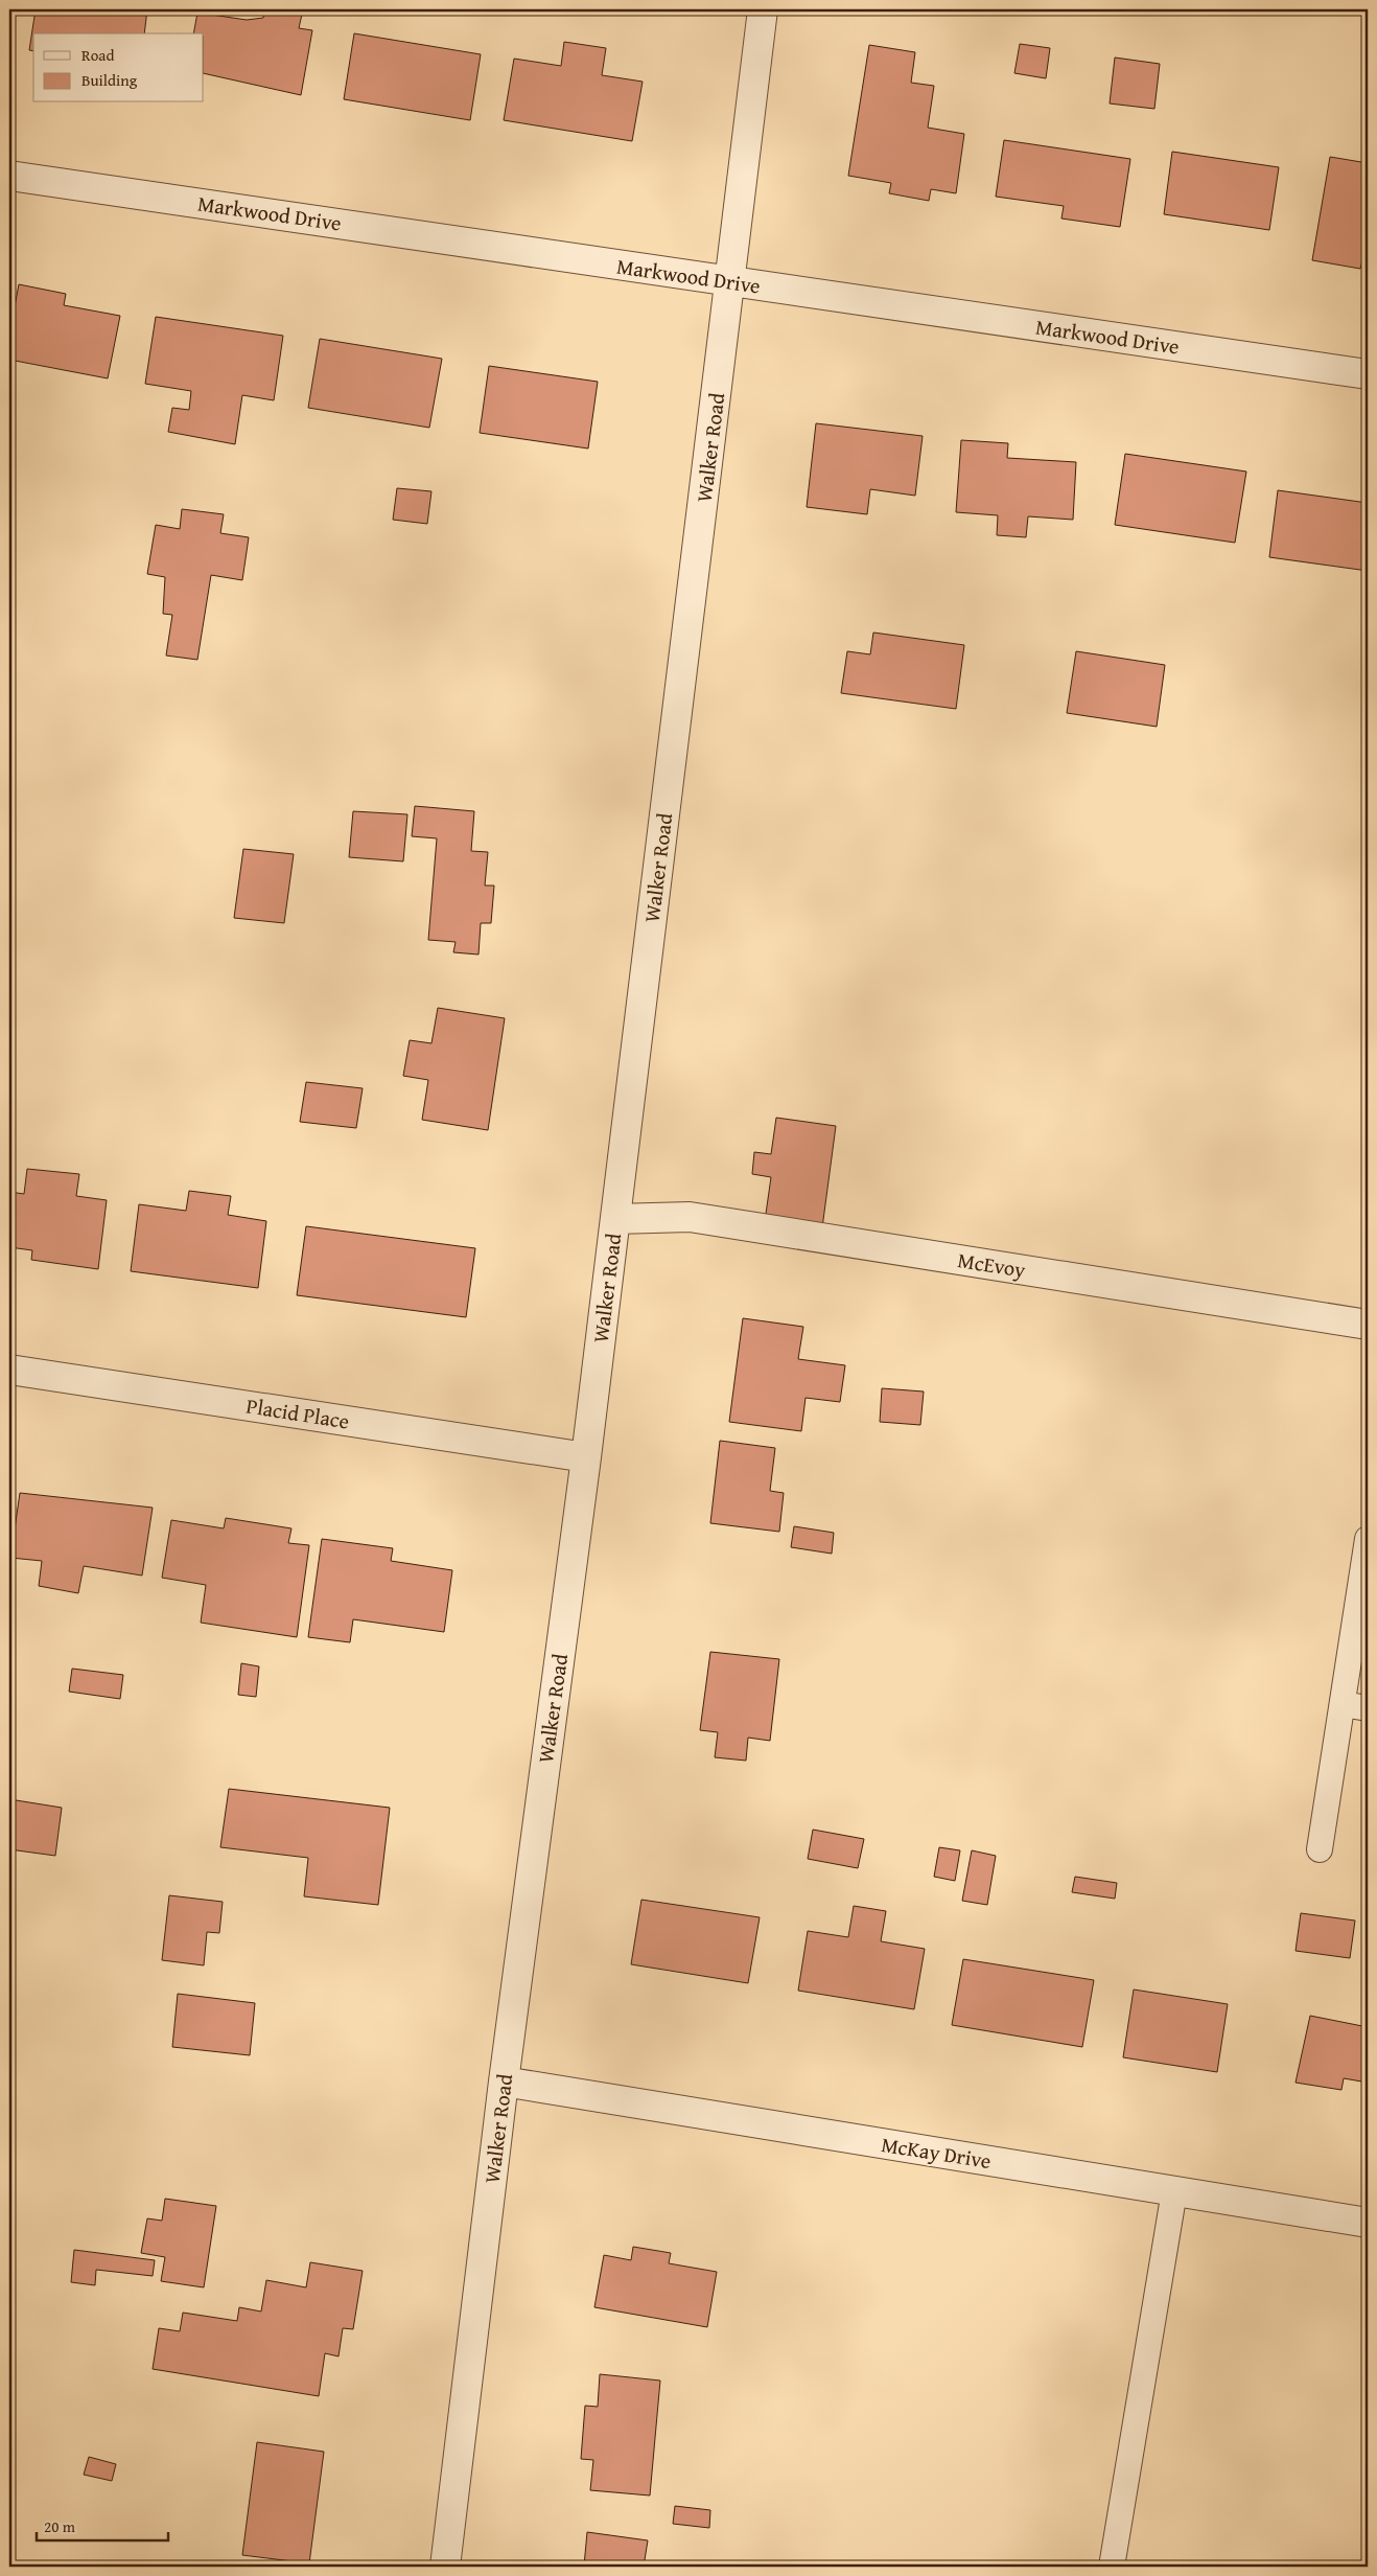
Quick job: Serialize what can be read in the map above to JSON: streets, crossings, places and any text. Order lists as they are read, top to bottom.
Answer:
{
  "streets": {
    "street": [
      "Markwood Drive",
      "Walker Road",
      "McEvoy",
      "Placid Place",
      "McKay Drive"
    ]
  },
  "crossings": [
    ["Markwood Drive", "Walker Road"],
    ["Walker Road", "McEvoy"],
    ["Walker Road", "Placid Place"],
    ["Walker Road", "McKay Drive"]
  ],
  "legend": ["Road", "Building"],
  "scale_bar": "20 m"
}
